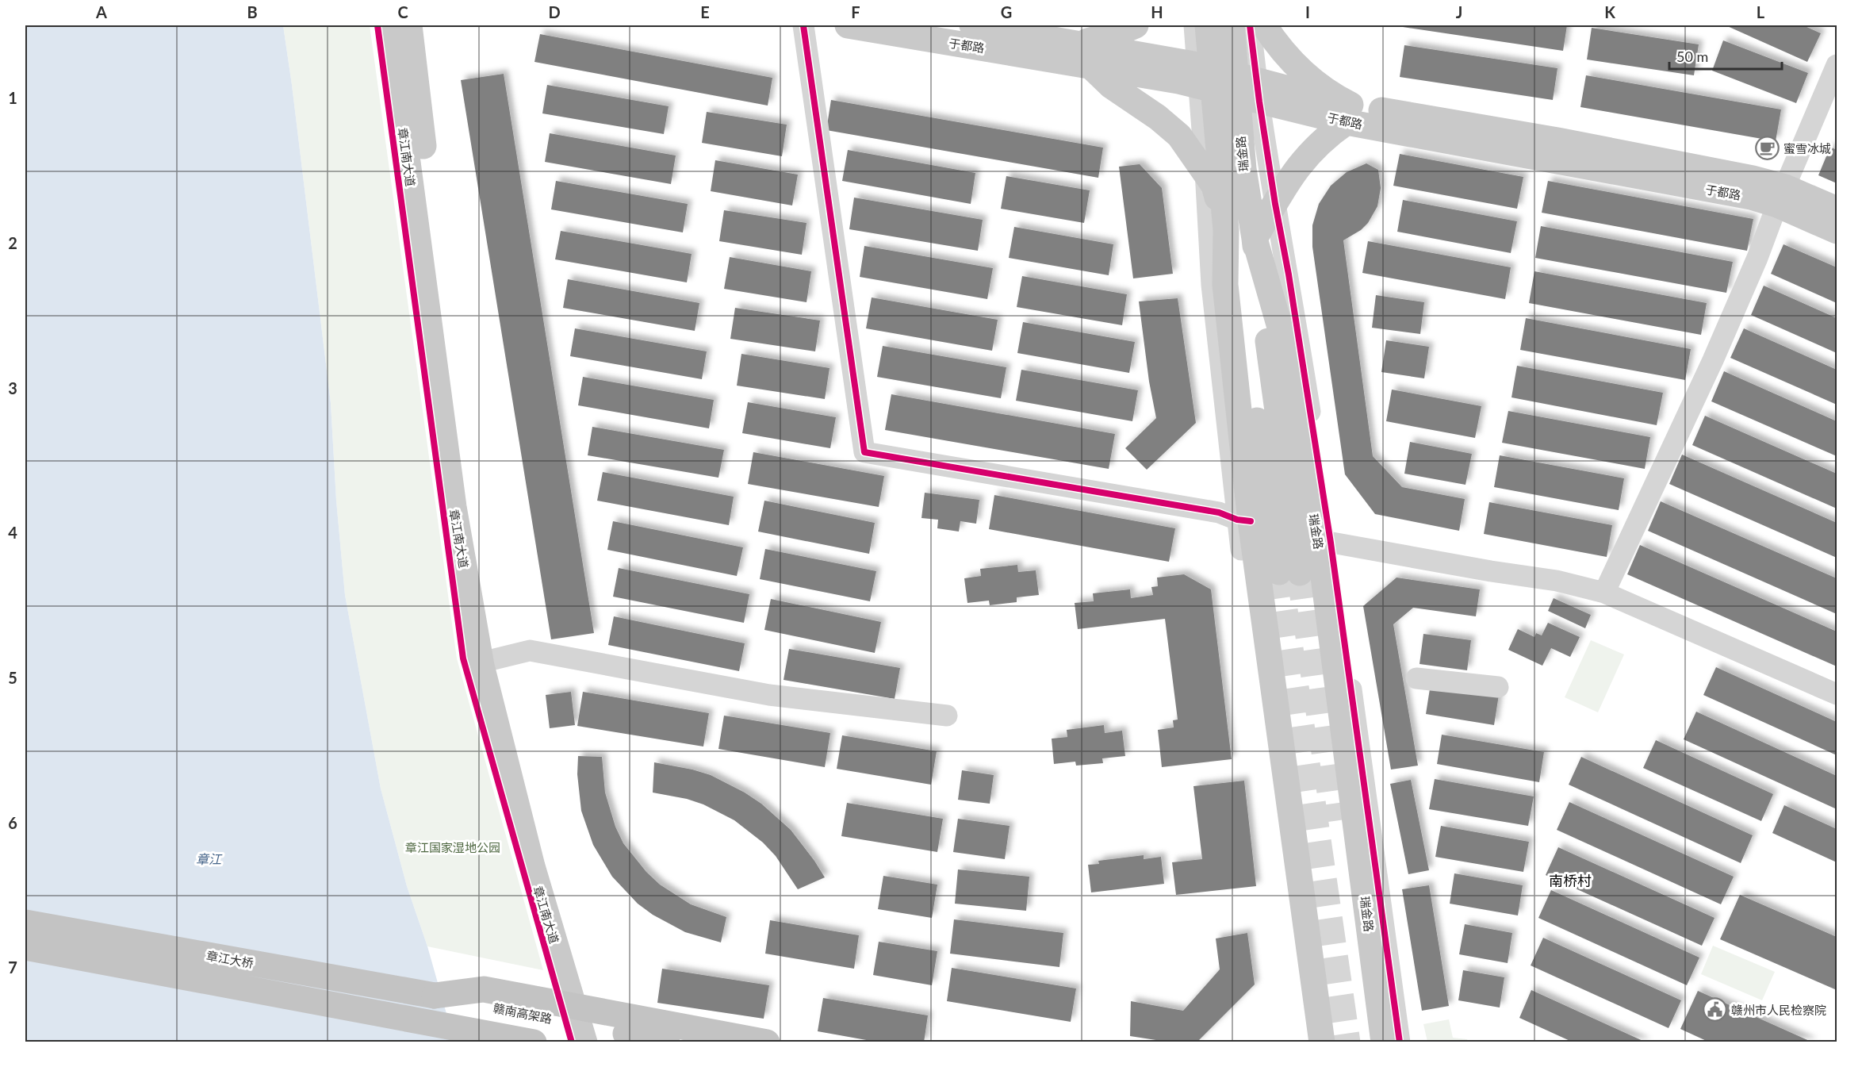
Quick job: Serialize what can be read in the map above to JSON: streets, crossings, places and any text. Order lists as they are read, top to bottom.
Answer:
{
  "streets": {
    "highway": ["章江大桥", "赣南高架路"],
    "main road": ["于都路", "瑞金路", "章江南大道"]
  },
  "crossings": [
    ["于都路", "瑞金路"],
    ["章江大桥", "赣南高架路"]
  ],
  "districts": ["南桥村"],
  "water": ["章江"],
  "parks": ["章江国家湿地公园"],
  "places": {
    "cafe": ["蜜雪冰城"],
    "public building": ["赣州市人民检察院"]
  },
  "scale_bar": "50 m",
  "grid": {
    "columns": [
      "A",
      "B",
      "C",
      "D",
      "E",
      "F",
      "G",
      "H",
      "I",
      "J",
      "K",
      "L"
    ],
    "rows": [
      "1",
      "2",
      "3",
      "4",
      "5",
      "6",
      "7"
    ]
  }
}
